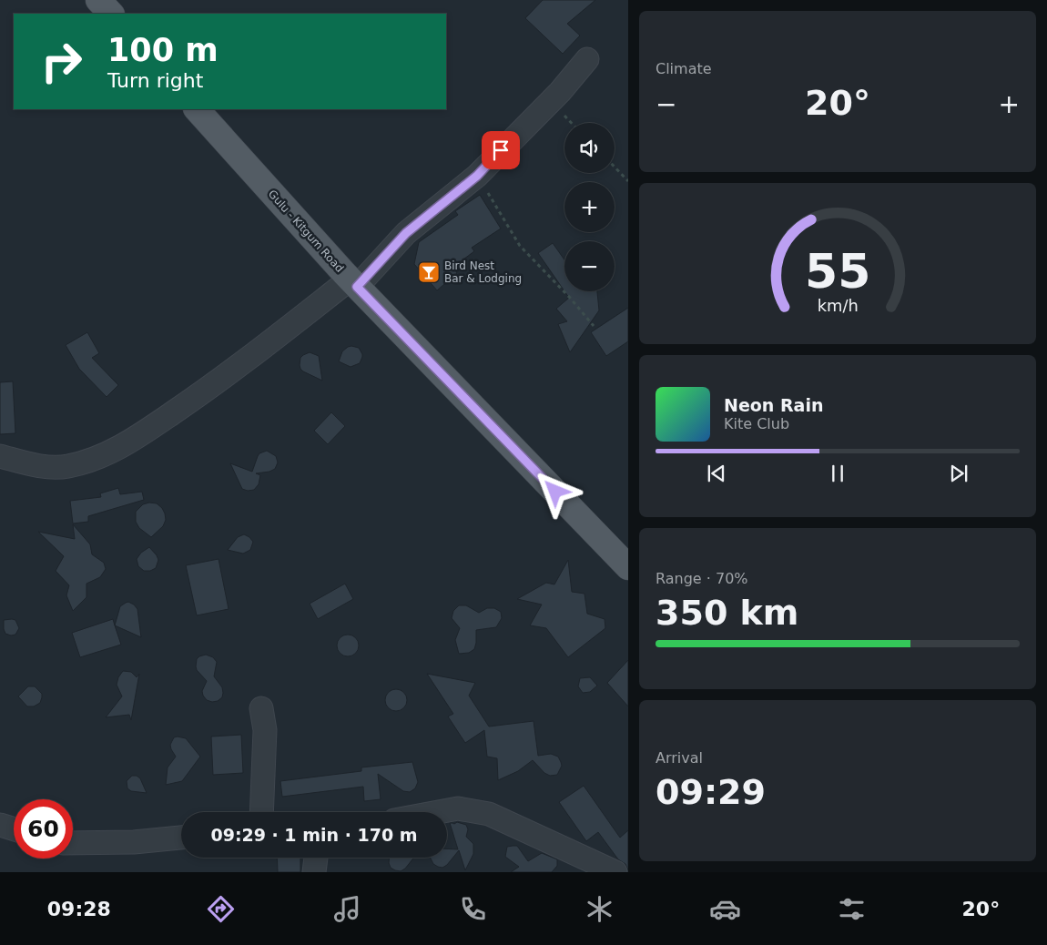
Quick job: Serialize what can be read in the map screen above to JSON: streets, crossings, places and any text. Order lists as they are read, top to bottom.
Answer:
{
  "streets": {
    "main road": ["Gulu - Kitgum Road"]
  },
  "places": {
    "bar": ["Bird Nest Bar & Lodging"]
  },
  "page": {
    "tile": [
      "Climate",
      ["Range · 70%", "350 km"],
      ["Arrival", "09:29"]
    ],
    "turn": ["100 m", "Turn right"],
    "heat": ["−", "20°", "+"],
    "map_buttons": ["+", "−"],
    "song": ["Neon Rain", "Kite Club"],
    "limit": "60",
    "trip": "09:29 · 1 min · 170 m",
    "tabs": ["09:28", "20°"],
    "gauge": ["55", "km/h"]
  }
}
